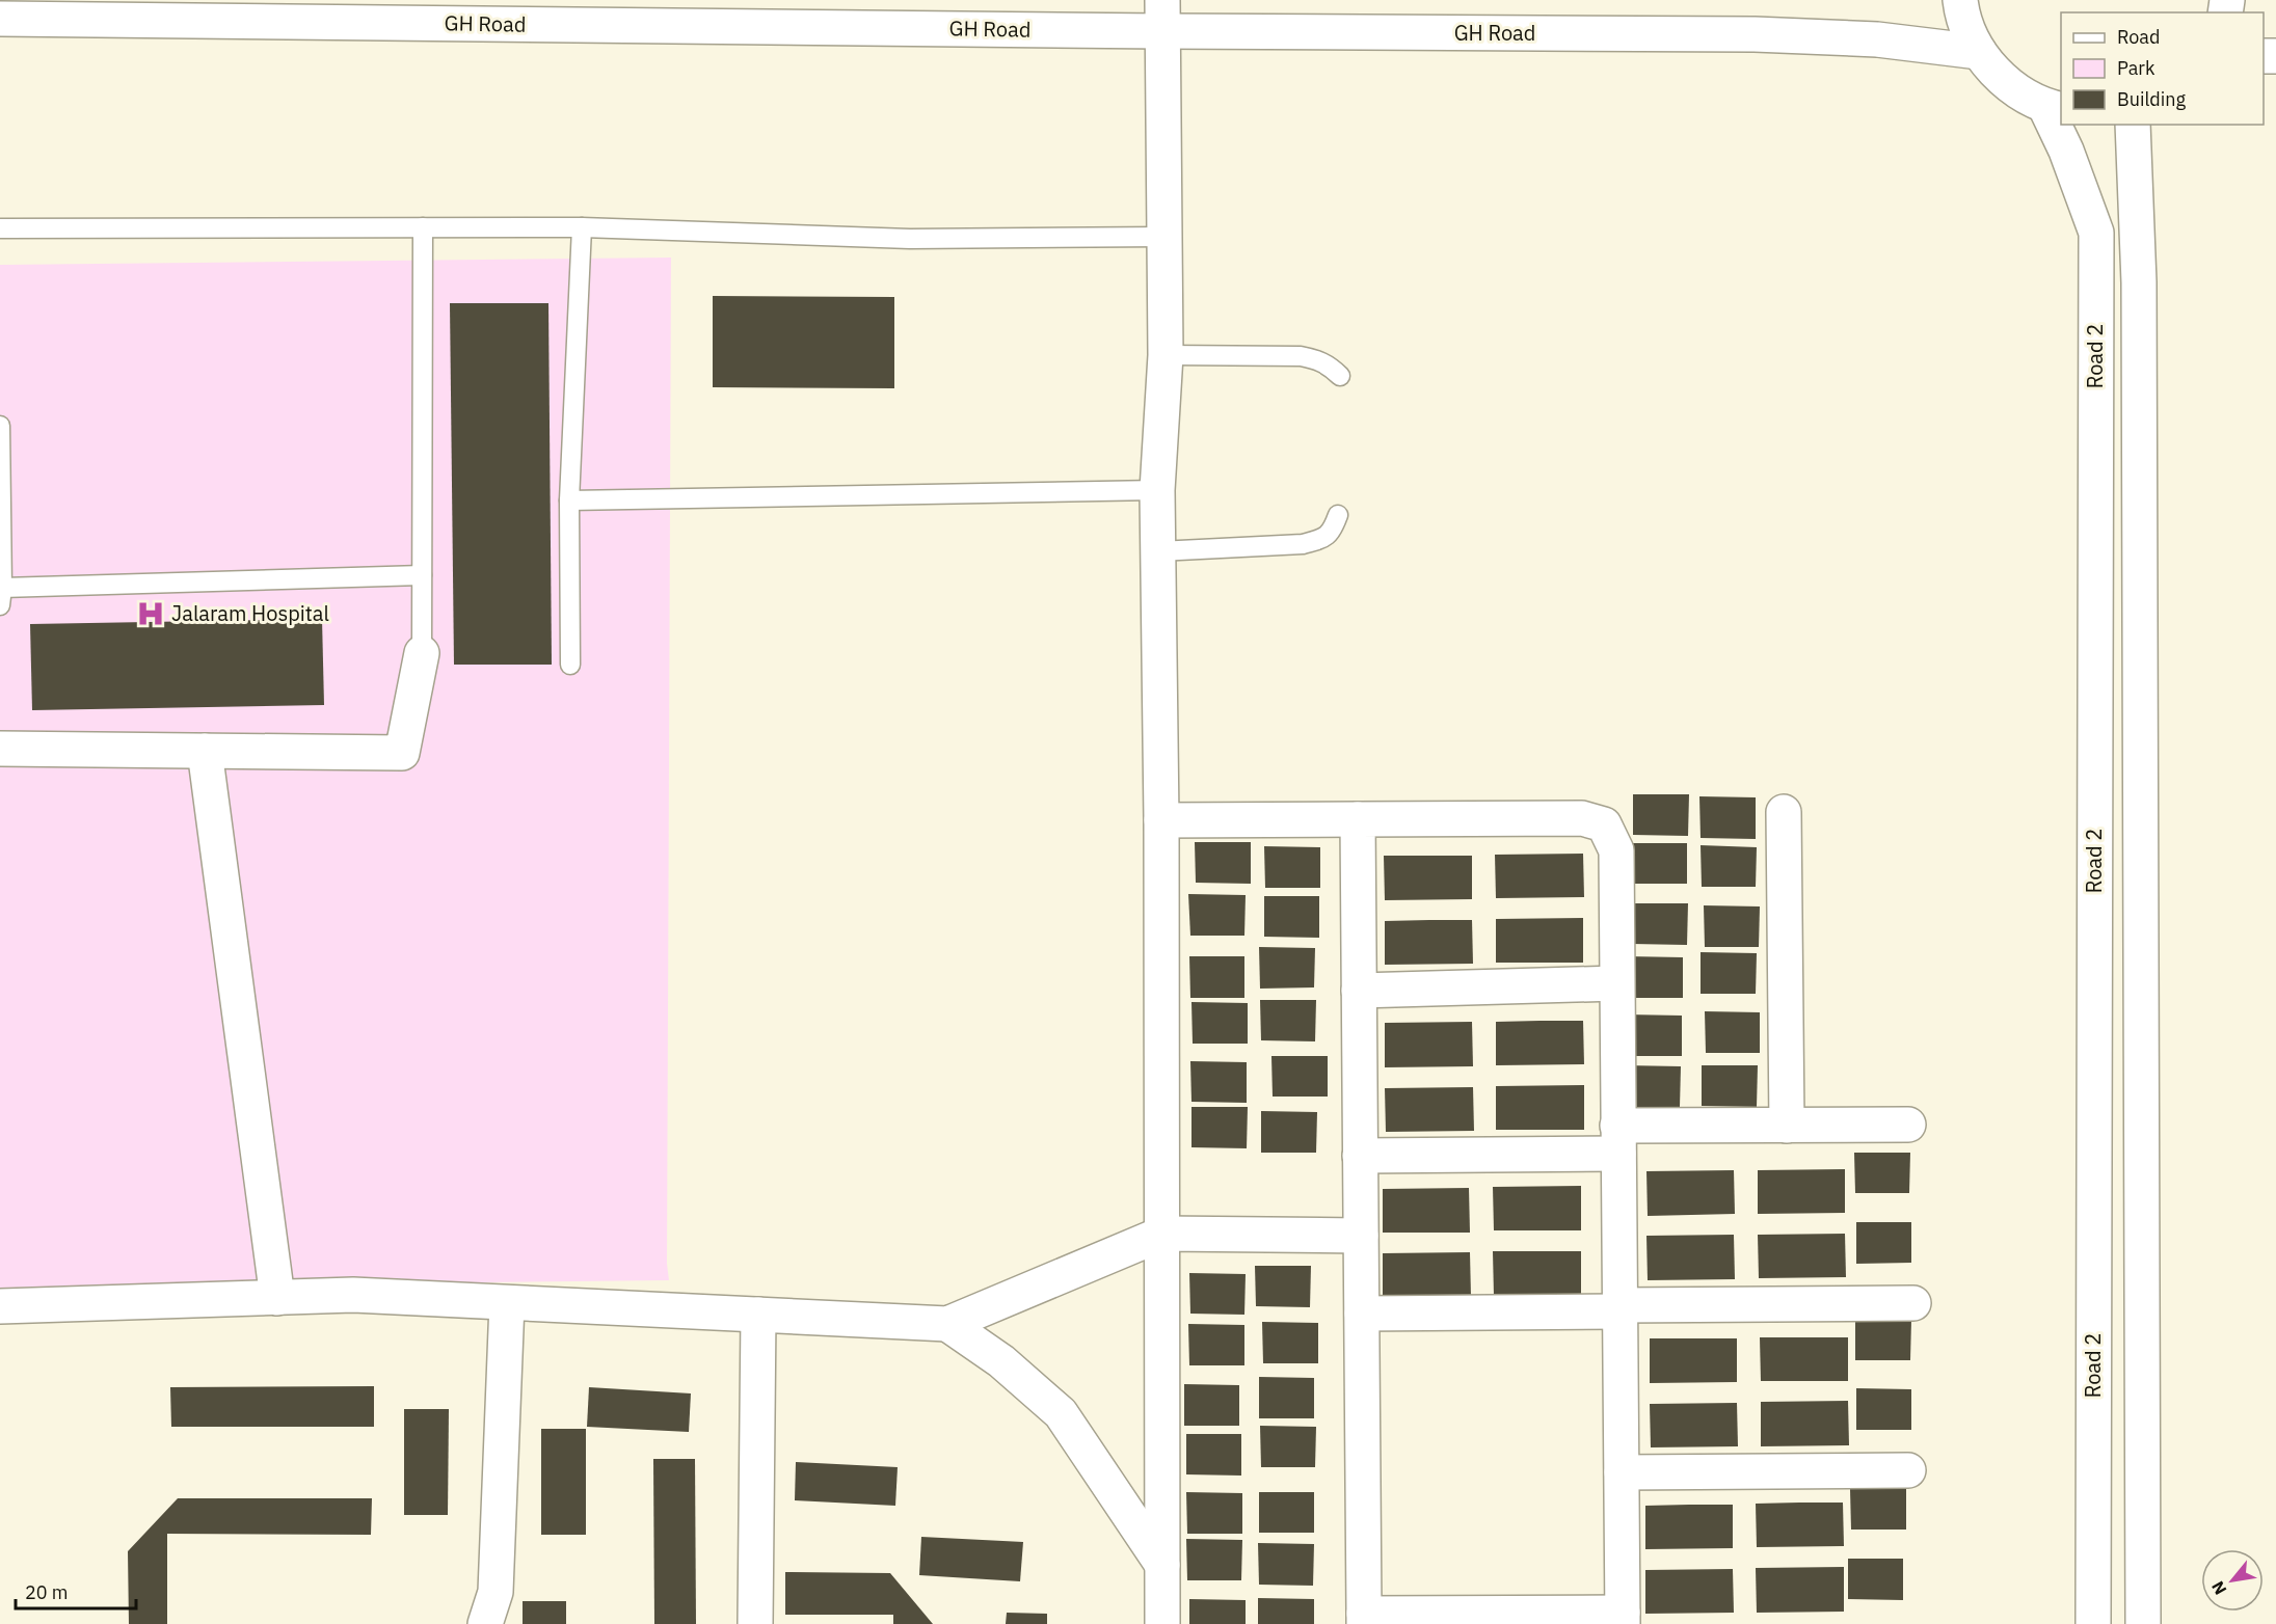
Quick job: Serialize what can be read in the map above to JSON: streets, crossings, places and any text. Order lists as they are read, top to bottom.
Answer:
{
  "streets": {
    "street": ["GH Road", "Road 2"]
  },
  "places": {
    "hospital": ["Jalaram Hospital"]
  },
  "legend": ["Road", "Park", "Building"],
  "scale_bar": "20 m",
  "north": "bottom left"
}
